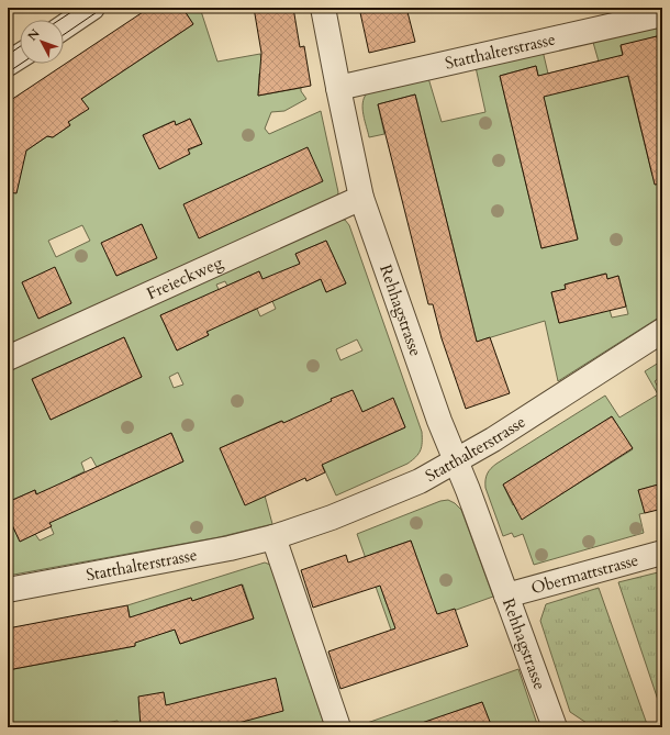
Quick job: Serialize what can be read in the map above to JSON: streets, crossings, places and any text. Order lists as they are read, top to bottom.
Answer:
{
  "streets": {
    "street": [
      "Statthalterstrasse",
      "Freieckweg",
      "Rehhagstrasse",
      "Obermattstrasse"
    ]
  },
  "crossings": [
    ["Statthalterstrasse", "Rehhagstrasse"],
    ["Freieckweg", "Rehhagstrasse"],
    ["Rehhagstrasse", "Obermattstrasse"]
  ],
  "north": "top left"
}
